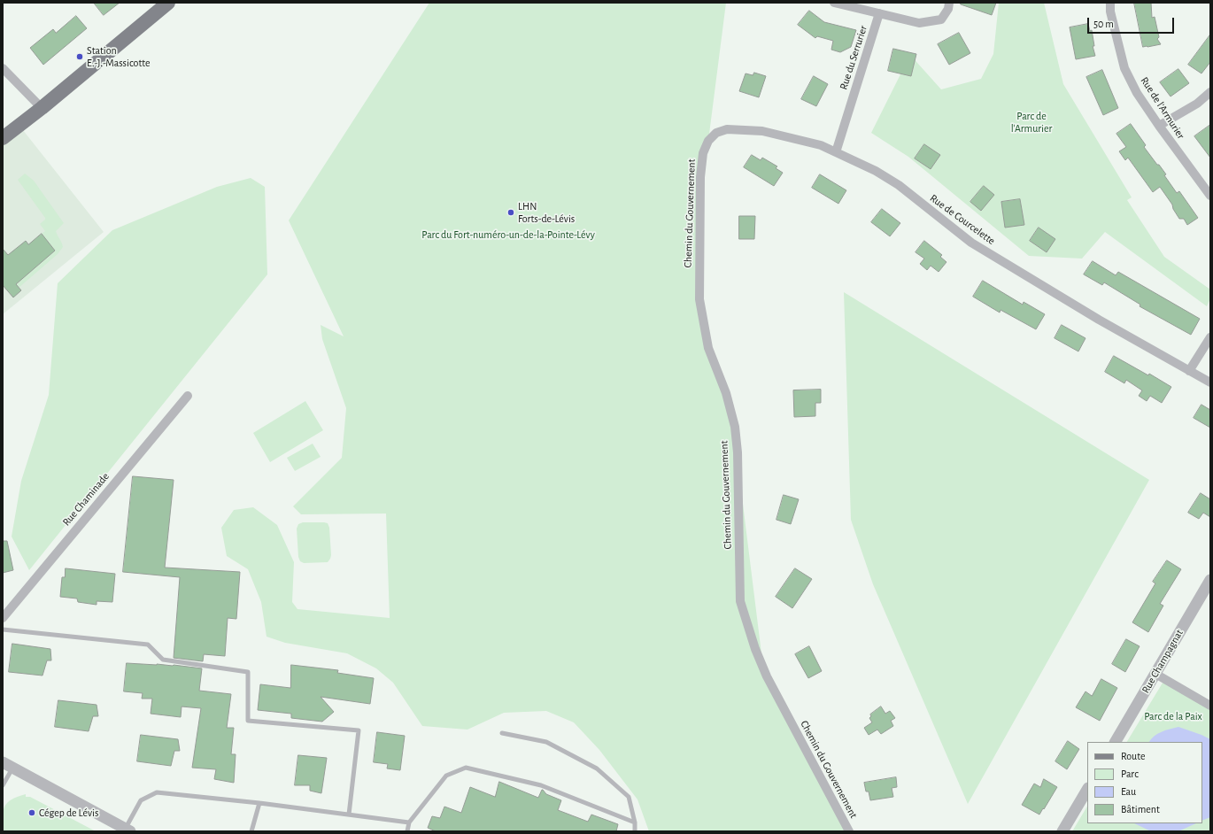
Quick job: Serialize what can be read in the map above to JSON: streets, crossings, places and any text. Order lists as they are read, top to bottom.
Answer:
{
  "streets": {
    "street": [
      "Rue du Serrurier",
      "Rue de l'Armurier",
      "Chemin du Gouvernement",
      "Rue de Courcelette",
      "Rue Chaminade",
      "Rue Champagnat"
    ]
  },
  "crossings": [
    ["Rue du Serrurier", "Rue de Courcelette"],
    ["Chemin du Gouvernement", "Rue de Courcelette"]
  ],
  "parks": ["Parc de l'Armurier", "Parc du Fort-numéro-un-de-la-Pointe-Lévy", "Parc de la Paix"],
  "places": ["Station E.-J.-Massicotte", "LHN Forts-de-Lévis", "Cégep de Lévis"],
  "legend": [
    "Route",
    "Parc",
    "Eau",
    "Bâtiment"
  ],
  "scale_bar": "50 m"
}
